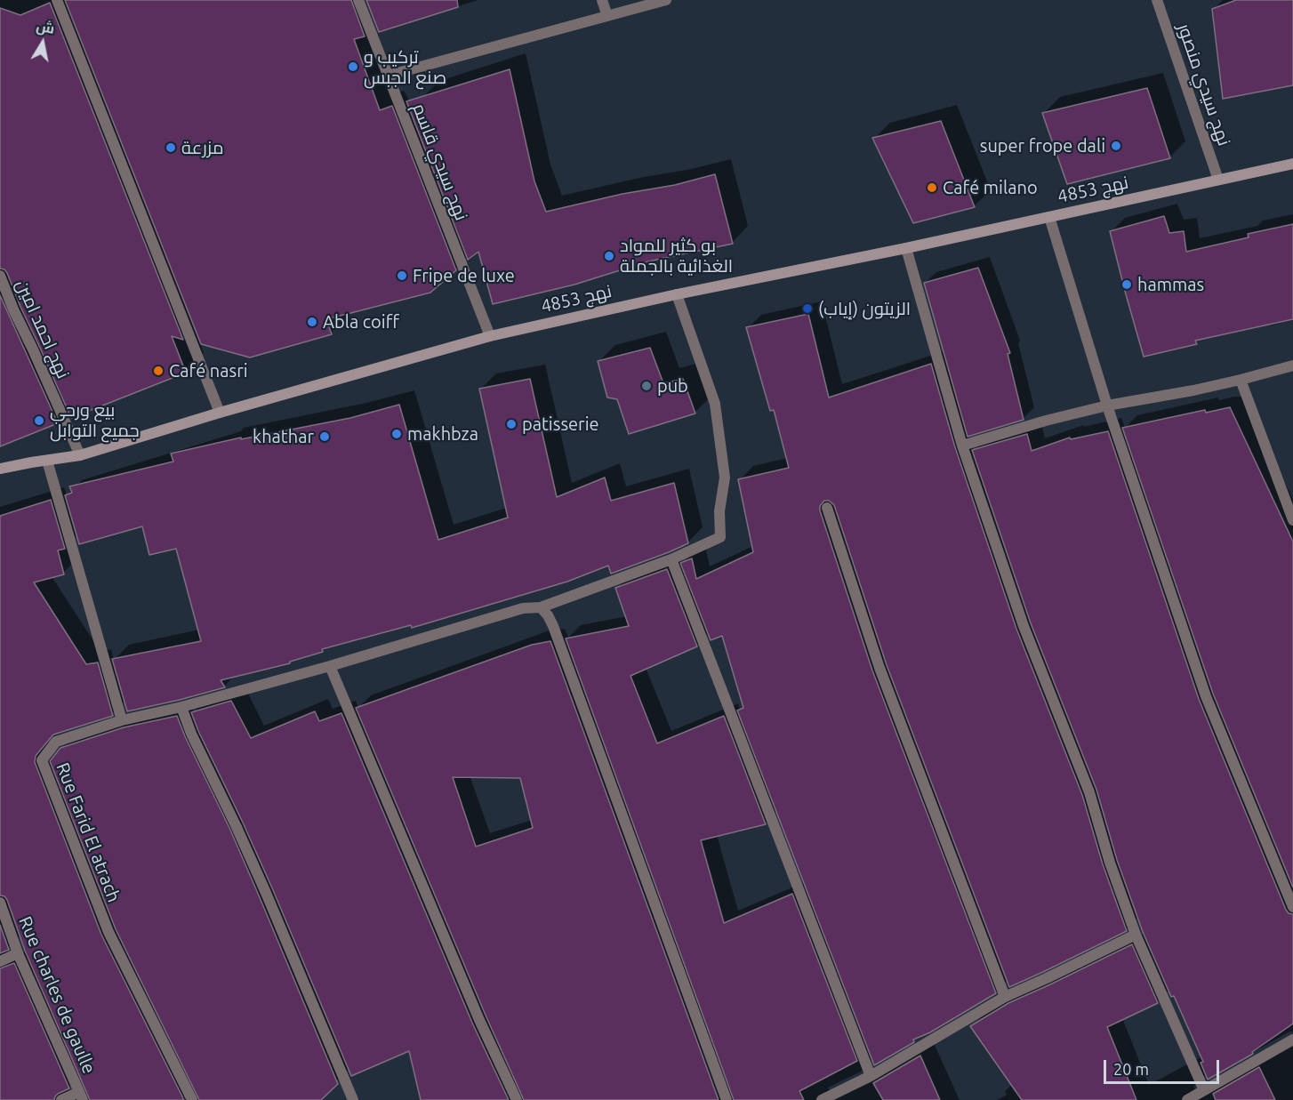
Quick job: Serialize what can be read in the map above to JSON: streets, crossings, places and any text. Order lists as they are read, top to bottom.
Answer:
{
  "streets": {
    "street": [
      "نهج سيدي منصور",
      "نهج سيدي قاسم",
      "نهج 4853",
      "نهج احمد امين",
      "Rue Farid El atrach",
      "Rue charles de gaulle"
    ]
  },
  "crossings": [
    ["نهج سيدي منصور", "نهج 4853"],
    ["نهج سيدي قاسم", "نهج 4853"],
    ["نهج 4853", "نهج احمد امين"]
  ],
  "places": [
    "تركيب و صنع الجبس",
    "super frope dali",
    "مزرعة",
    "Café milano",
    "بو كثير للمواد الغذائية بالجملة",
    "Fripe de luxe",
    "hammas",
    "الزيتون (إياب)",
    "Abla coiff",
    "Café nasri",
    "pub",
    "بيع ورحي جميع التوابل",
    "patisserie",
    "makhbza",
    "khathar"
  ],
  "scale_bar": "20 m",
  "north": "top"
}
